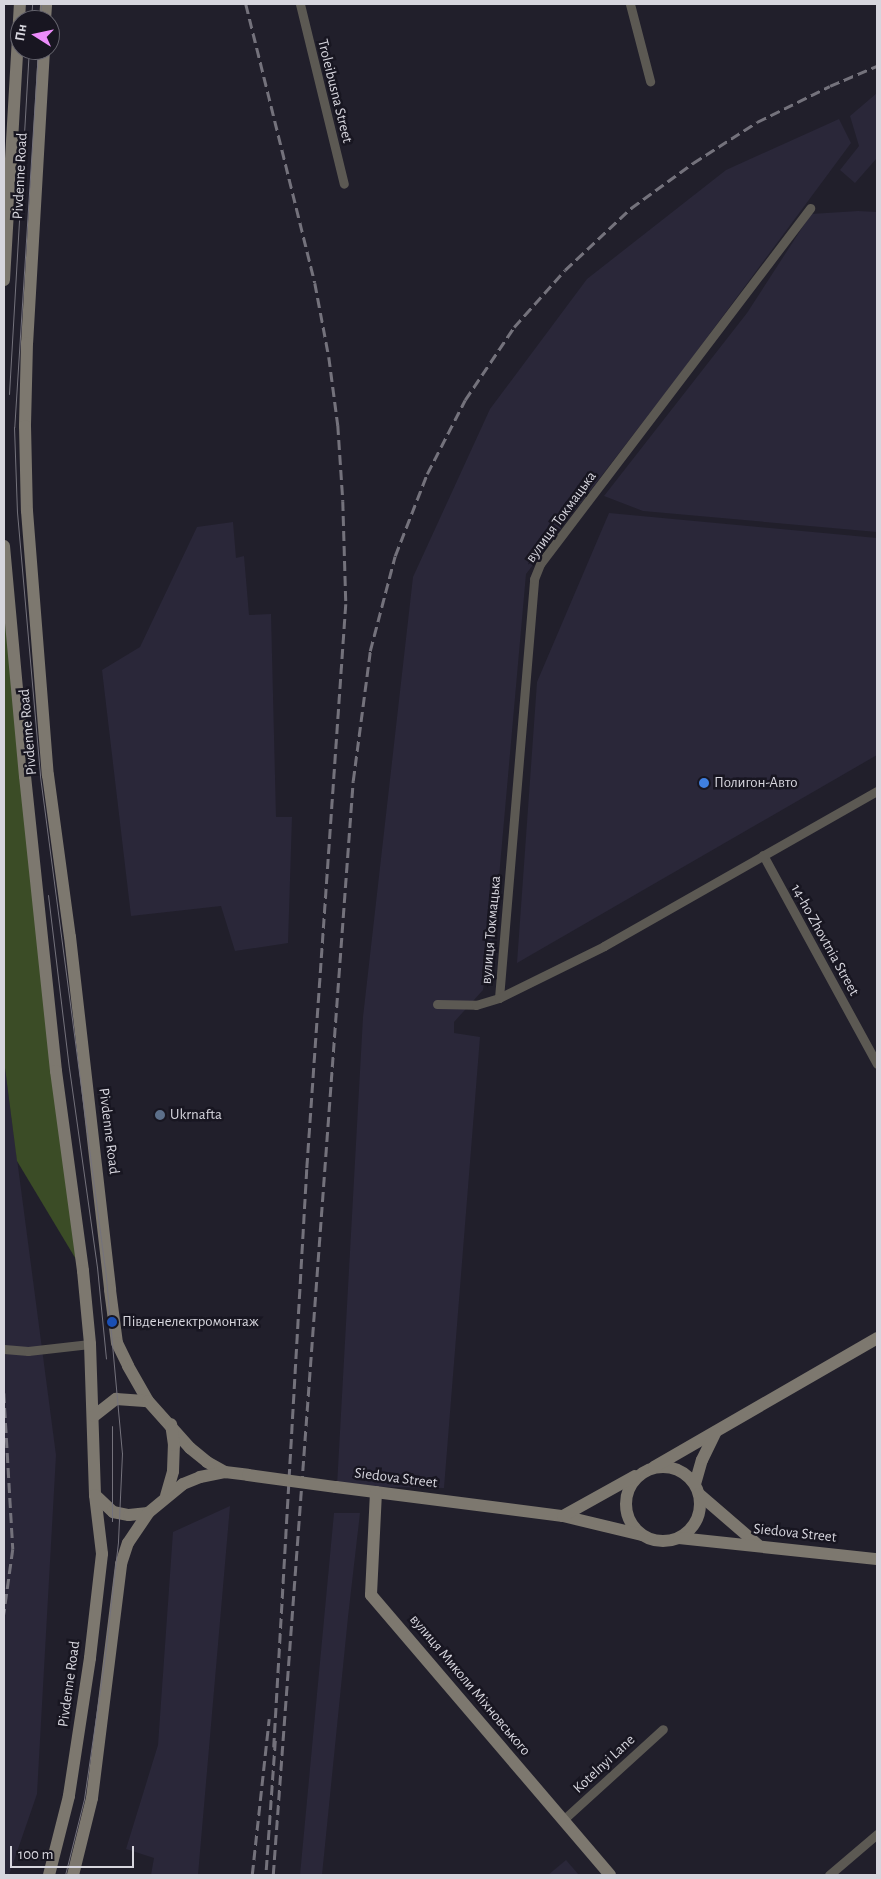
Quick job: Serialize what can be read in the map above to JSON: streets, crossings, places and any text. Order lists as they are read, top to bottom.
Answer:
{
  "streets": {
    "main road": ["Pivdenne Road", "Siedova Street", "вулиця Миколи Міхновського"],
    "street": [
      "Troleibusna Street",
      "вулиця Токмацька",
      "14-ho Zhovtnia Street",
      "Kotelnyi Lane"
    ]
  },
  "crossings": [
    ["Pivdenne Road", "Siedova Street"],
    ["вулиця Токмацька", "14-ho Zhovtnia Street"],
    ["Siedova Street", "вулиця Миколи Міхновського"],
    ["вулиця Миколи Міхновського", "Kotelnyi Lane"]
  ],
  "places": ["Полигон-Авто", "Ukrnafta", "Південелектромонтаж"],
  "scale_bar": "100 m",
  "north": "left"
}
